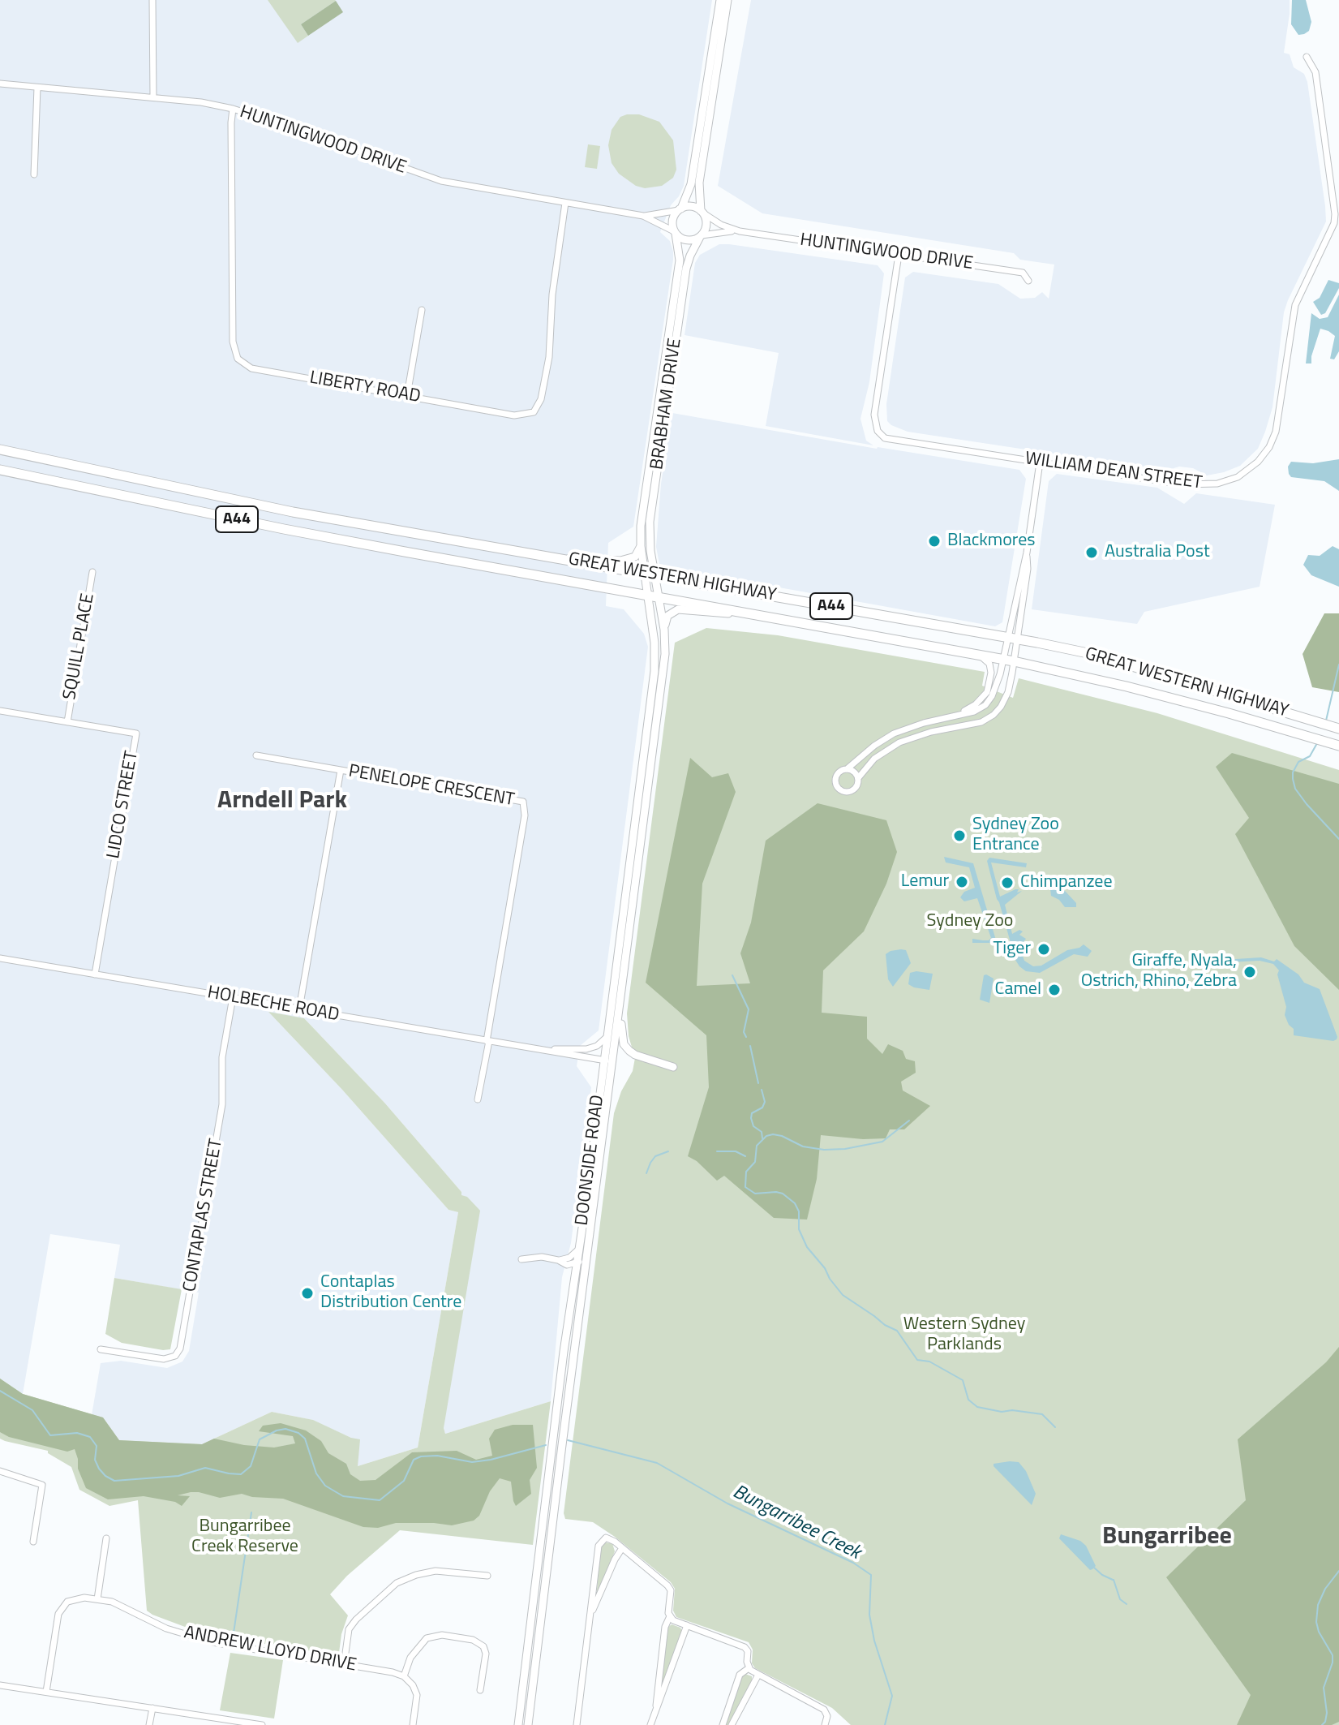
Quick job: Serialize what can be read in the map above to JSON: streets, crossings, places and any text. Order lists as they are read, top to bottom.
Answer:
{
  "streets": {
    "highway": ["A44", "GREAT WESTERN HIGHWAY"],
    "main road": ["BRABHAM DRIVE", "DOONSIDE ROAD"],
    "street": [
      "HUNTINGWOOD DRIVE",
      "LIBERTY ROAD",
      "WILLIAM DEAN STREET",
      "SQUILL PLACE",
      "PENELOPE CRESCENT",
      "LIDCO STREET",
      "HOLBECHE ROAD",
      "CONTAPLAS STREET",
      "ANDREW LLOYD DRIVE"
    ]
  },
  "crossings": [
    ["HUNTINGWOOD DRIVE", "LIBERTY ROAD"],
    ["HUNTINGWOOD DRIVE", "BRABHAM DRIVE"],
    ["HUNTINGWOOD DRIVE", "WILLIAM DEAN STREET"],
    ["BRABHAM DRIVE", "GREAT WESTERN HIGHWAY"],
    ["BRABHAM DRIVE", "DOONSIDE ROAD"],
    ["GREAT WESTERN HIGHWAY", "DOONSIDE ROAD"],
    ["SQUILL PLACE", "LIDCO STREET"],
    ["PENELOPE CRESCENT", "HOLBECHE ROAD"],
    ["LIDCO STREET", "HOLBECHE ROAD"],
    ["HOLBECHE ROAD", "DOONSIDE ROAD"],
    ["HOLBECHE ROAD", "CONTAPLAS STREET"]
  ],
  "districts": ["Arndell Park", "Bungarribee"],
  "water": ["Bungarribee Creek"],
  "parks": ["Sydney Zoo", "Western Sydney Parklands", "Bungarribee Creek Reserve"],
  "places": [
    "Blackmores",
    "Australia Post",
    "Sydney Zoo Entrance",
    "Lemur",
    "Chimpanzee",
    "Tiger",
    "Giraffe, Nyala, Ostrich, Rhino, Zebra",
    "Camel",
    "Contaplas Distribution Centre"
  ]
}
